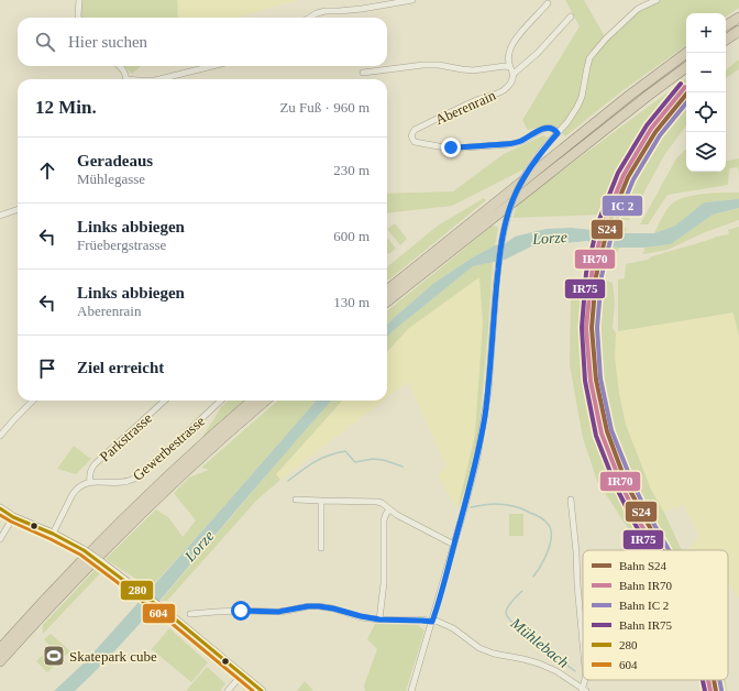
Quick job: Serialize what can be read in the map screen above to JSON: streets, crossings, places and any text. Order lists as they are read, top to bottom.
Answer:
{
  "streets": {
    "street": ["Aberenrain", "Parkstrasse", "Gewerbestrasse"]
  },
  "crossings": [
    ["Parkstrasse", "Gewerbestrasse"]
  ],
  "water": ["Lorze", "Mühlebach"],
  "places": {
    "sports": ["Skatepark cube"]
  },
  "lines": [
    "rail line IR75",
    "rail line IR70",
    "rail line S24",
    "transit line 280",
    "transit line 604"
  ],
  "legend": [
    "Bahn S24",
    "Bahn IR70",
    "Bahn IC 2",
    "Bahn IR75",
    "280",
    "604"
  ],
  "page": {
    "map_buttons": ["+", "−"],
    "search": "Hier suchen",
    "heading": ["12 Min.", "Zu Fuß · 960 m"],
    "list": [
      ["Geradeaus", "Mühlegasse", "230 m"],
      ["Links abbiegen", "Früebergstrasse", "600 m"],
      ["Links abbiegen", "Aberenrain", "130 m"],
      "Ziel erreicht"
    ]
  }
}
